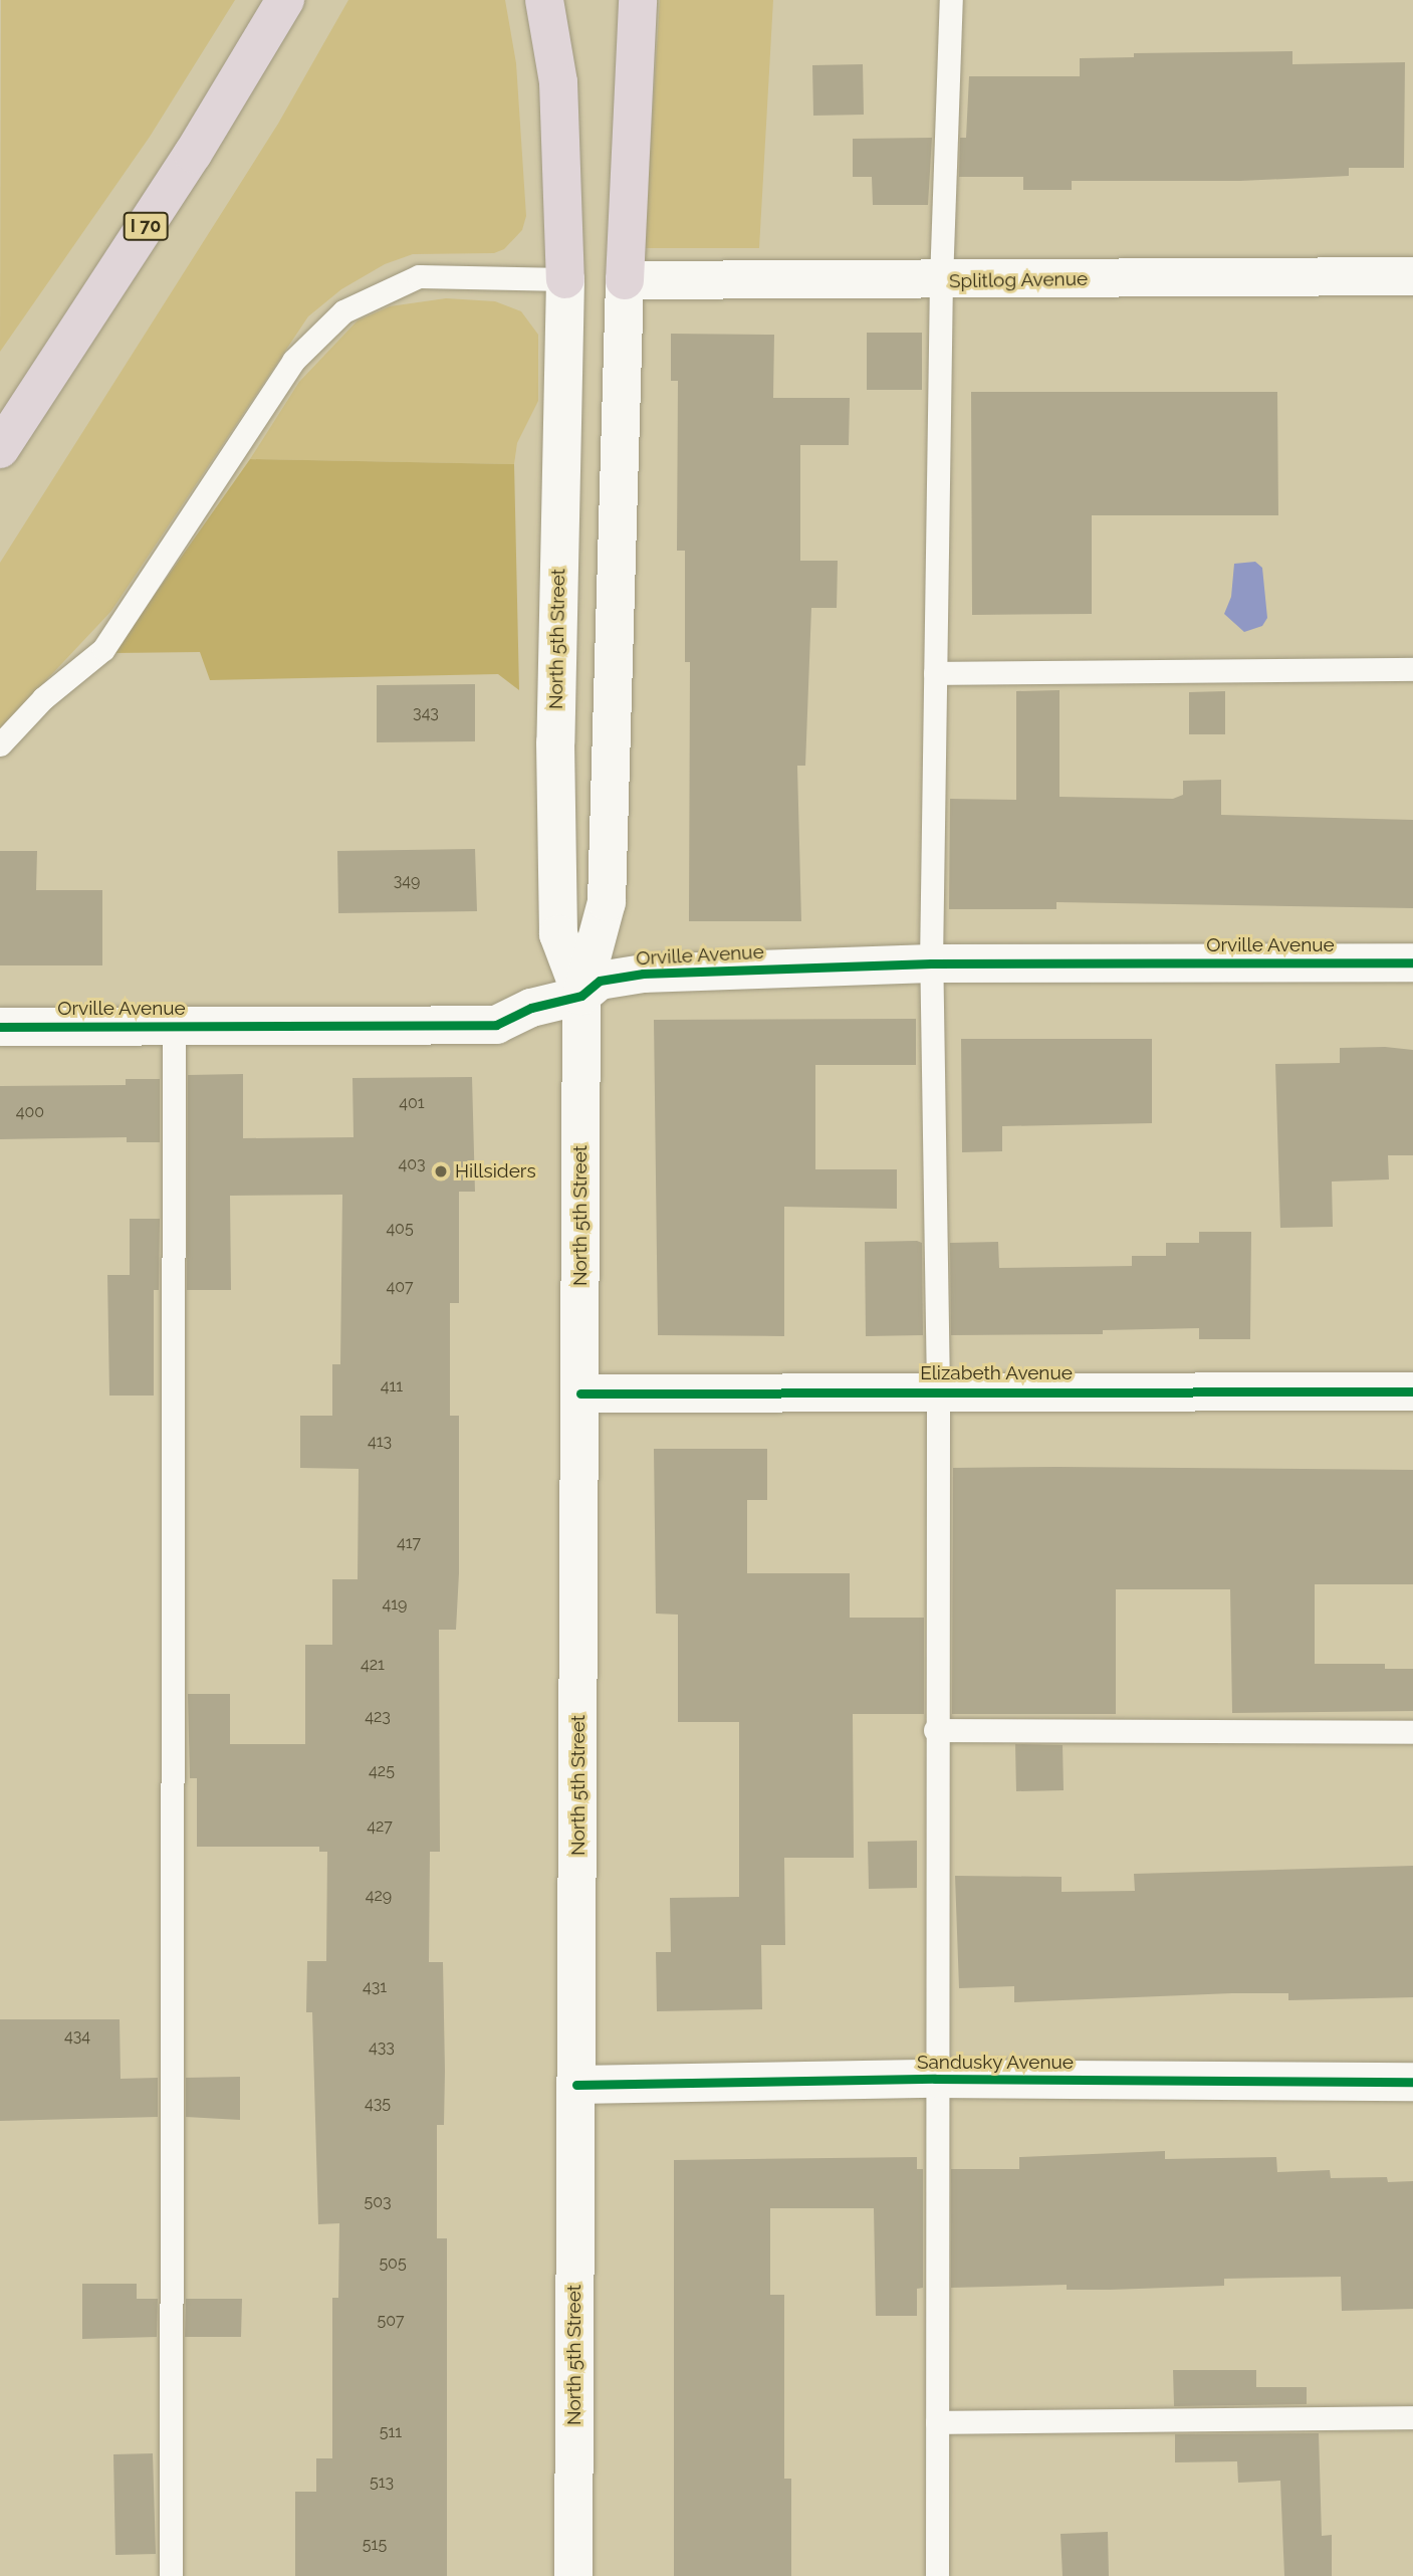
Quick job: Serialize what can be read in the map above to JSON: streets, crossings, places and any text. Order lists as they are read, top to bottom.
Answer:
{
  "streets": {
    "highway": ["I 70"],
    "street": [
      "Splitlog Avenue",
      "North 5th Street",
      "Orville Avenue",
      "Elizabeth Avenue",
      "Sandusky Avenue"
    ]
  },
  "crossings": [
    ["Splitlog Avenue", "North 5th Street"],
    ["North 5th Street", "Orville Avenue"],
    ["North 5th Street", "Elizabeth Avenue"],
    ["North 5th Street", "Sandusky Avenue"]
  ],
  "places": ["Hillsiders"],
  "house_numbers": [
    "343",
    "349",
    "401",
    "400",
    "403",
    "405",
    "407",
    "411",
    "413",
    "417",
    "419",
    "421",
    "423",
    "425",
    "427",
    "429",
    "431",
    "434",
    "433",
    "435",
    "503",
    "505",
    "507",
    "511",
    "513",
    "515"
  ]
}
